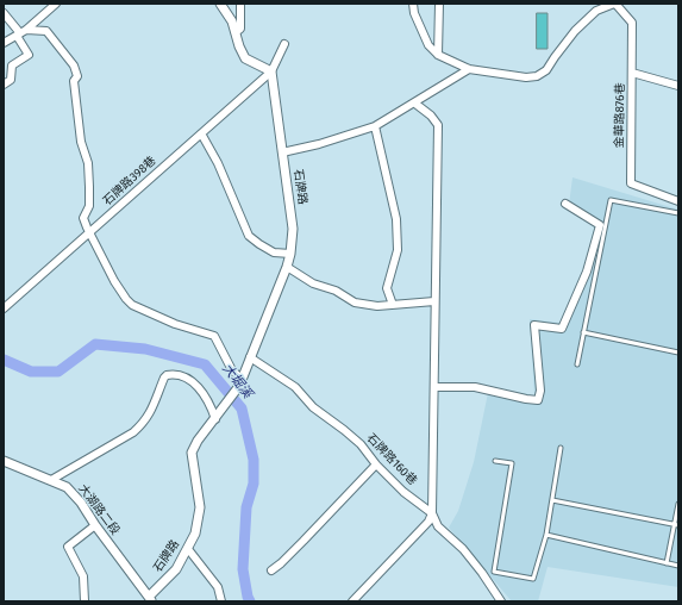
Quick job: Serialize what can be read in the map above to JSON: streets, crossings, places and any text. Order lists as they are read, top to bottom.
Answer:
{
  "streets": {
    "street": [
      "金華路876巷",
      "石牌路398巷",
      "石牌路",
      "石牌路160巷",
      "大湖路二段"
    ]
  },
  "crossings": [
    ["石牌路398巷", "石牌路"],
    ["石牌路", "石牌路160巷"],
    ["石牌路", "大湖路二段"]
  ],
  "water": ["大堀溪"]
}
